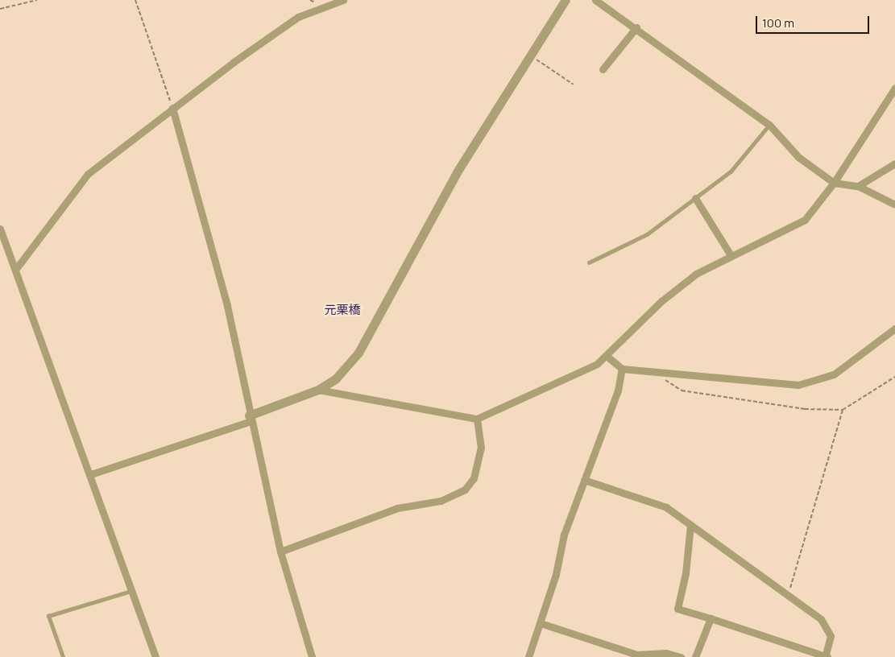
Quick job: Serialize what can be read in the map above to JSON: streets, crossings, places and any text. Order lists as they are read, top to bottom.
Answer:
{
  "districts": ["元栗橋"],
  "scale_bar": "100 m"
}
